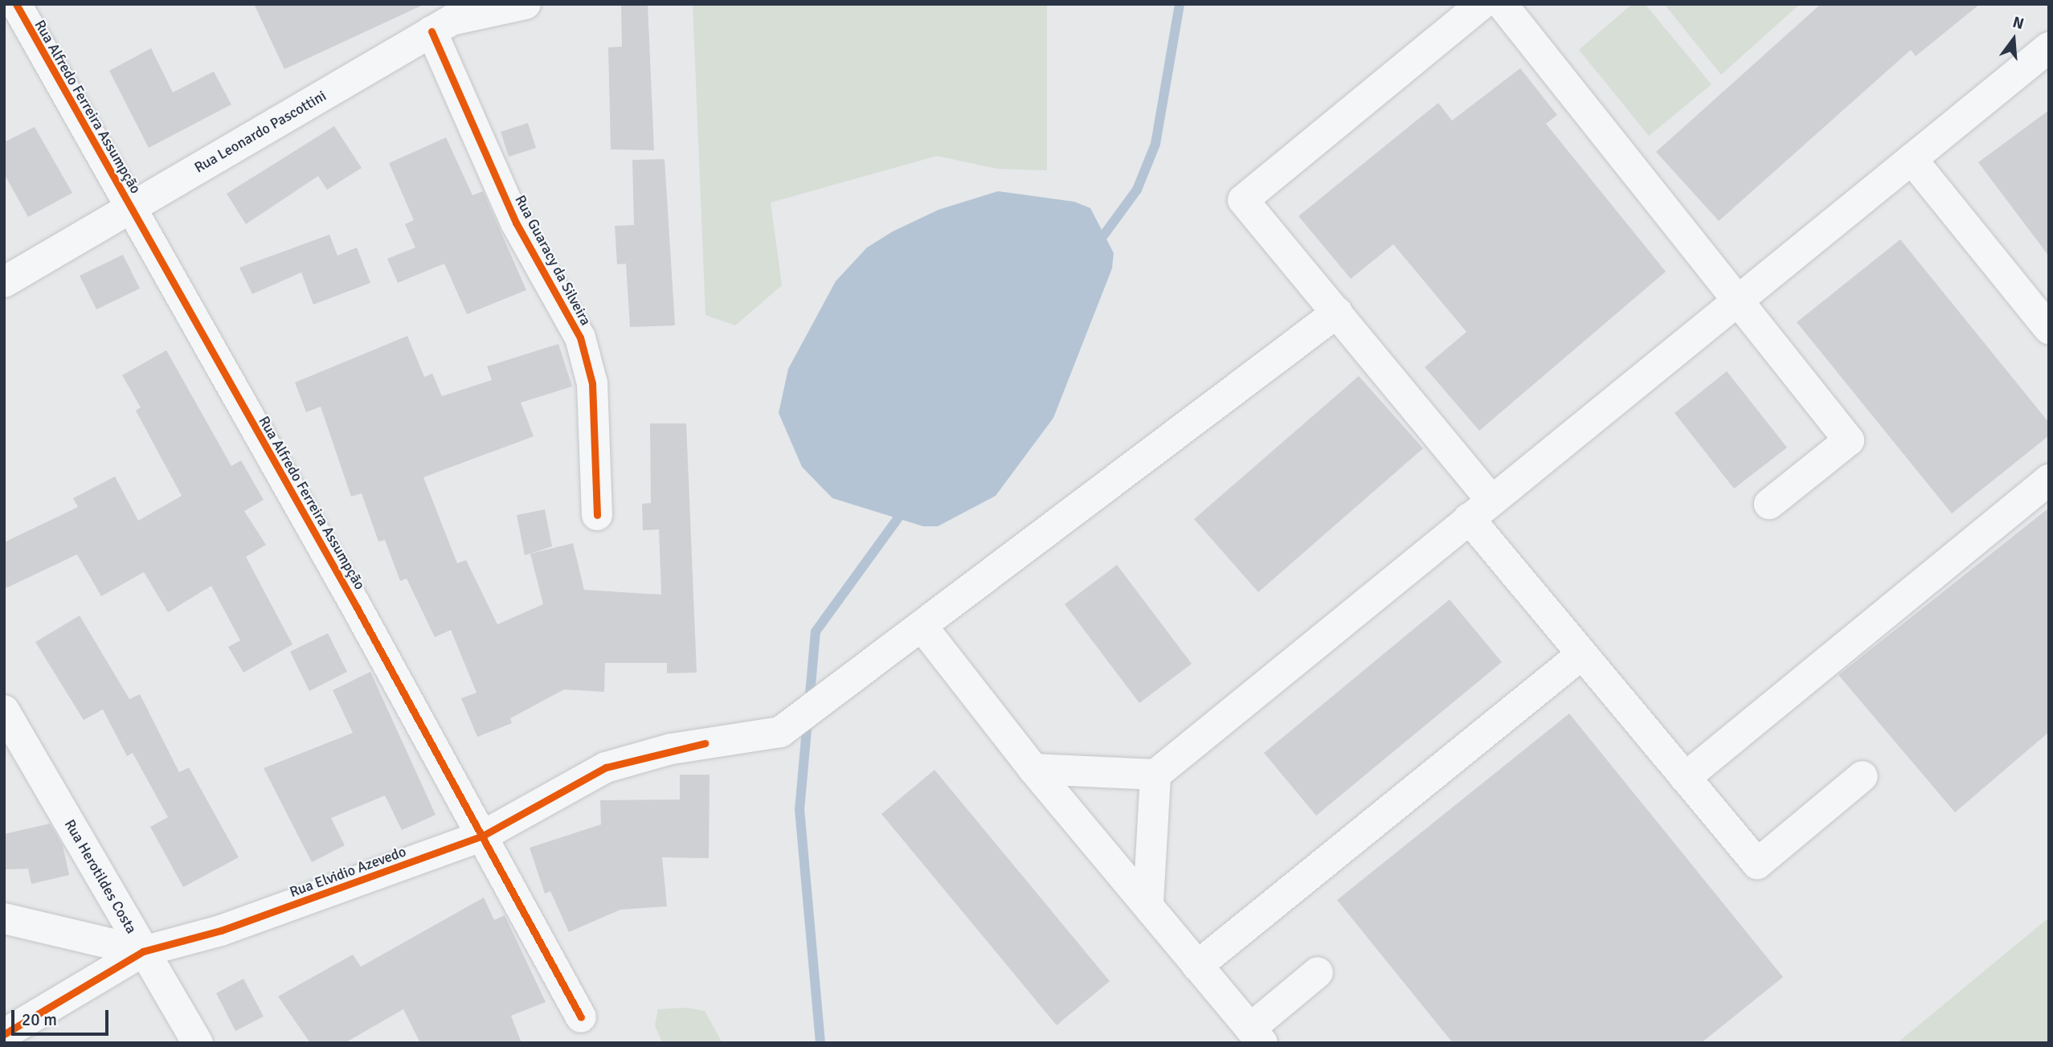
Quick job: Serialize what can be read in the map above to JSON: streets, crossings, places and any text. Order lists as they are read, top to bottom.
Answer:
{
  "streets": {
    "street": [
      "Rua Alfredo Ferreira Assumpção",
      "Rua Leonardo Pascottini",
      "Rua Guaracy da Silveira",
      "Rua Elvidio Azevedo",
      "Rua Herotildes Costa"
    ]
  },
  "crossings": [
    ["Rua Alfredo Ferreira Assumpção", "Rua Leonardo Pascottini"],
    ["Rua Alfredo Ferreira Assumpção", "Rua Elvidio Azevedo"],
    ["Rua Leonardo Pascottini", "Rua Guaracy da Silveira"],
    ["Rua Elvidio Azevedo", "Rua Herotildes Costa"]
  ],
  "scale_bar": "20 m",
  "north": "top"
}
